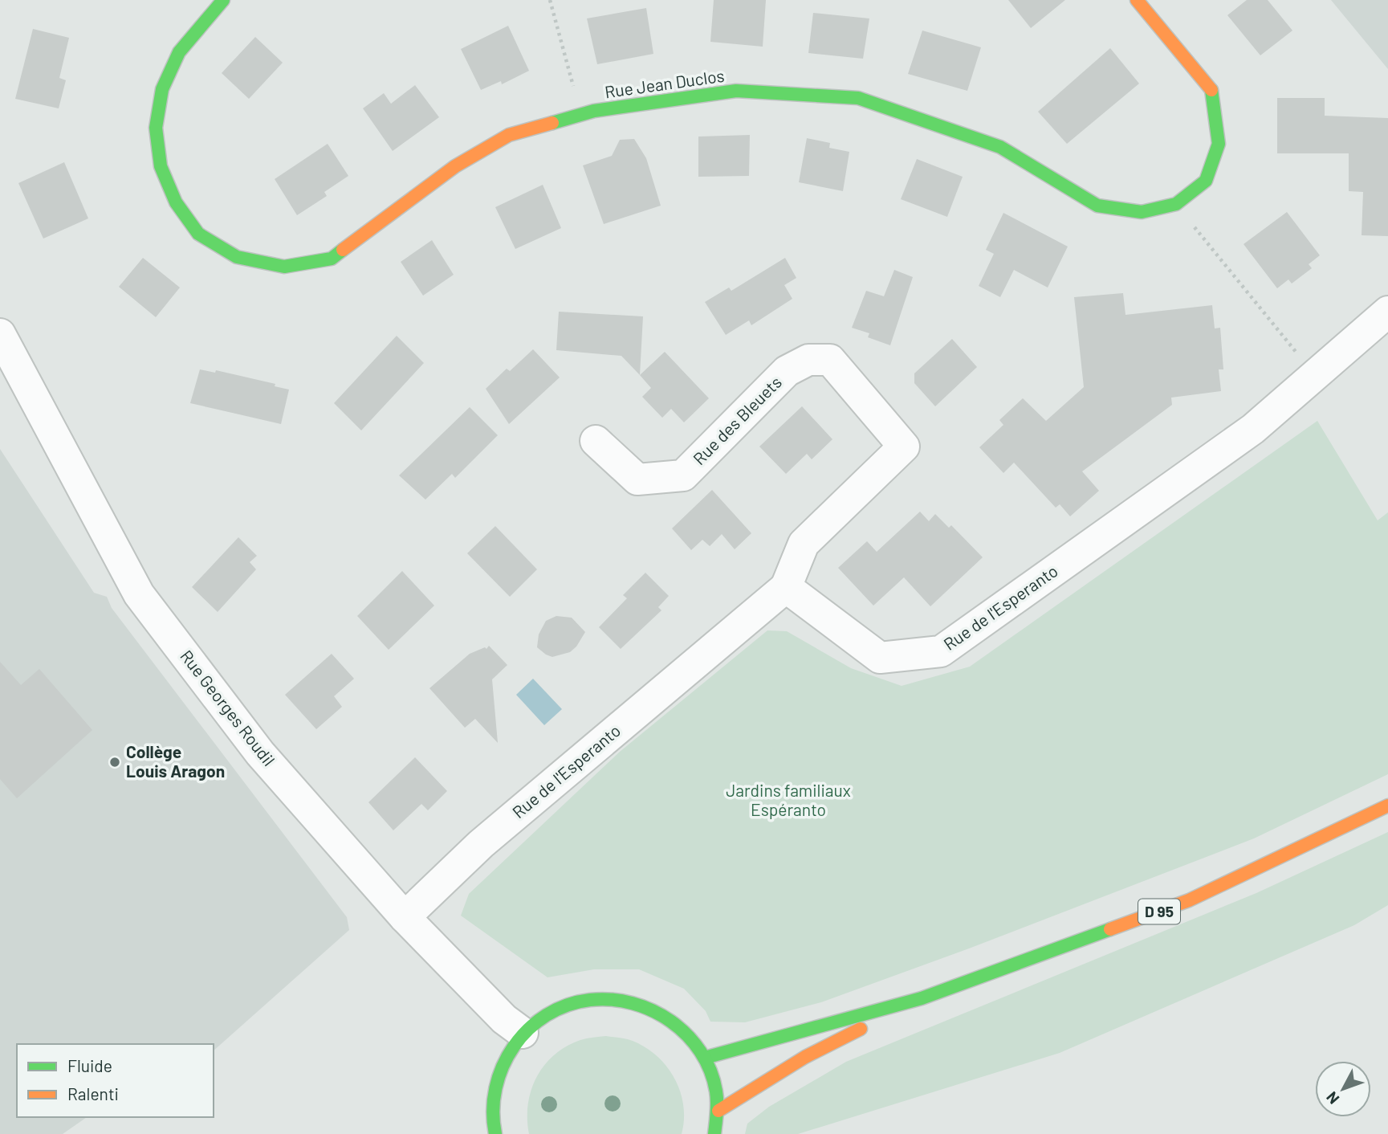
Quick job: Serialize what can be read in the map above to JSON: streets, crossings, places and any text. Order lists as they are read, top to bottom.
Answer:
{
  "streets": {
    "street": [
      "Rue Jean Duclos",
      "Rue des Bleuets",
      "Rue de l'Esperanto",
      "Rue Georges Roudil",
      "D 95"
    ]
  },
  "crossings": [
    ["Rue des Bleuets", "Rue de l'Esperanto"],
    ["Rue de l'Esperanto", "Rue Georges Roudil"]
  ],
  "parks": ["Jardins familiaux Espéranto"],
  "places": ["Collège Louis Aragon"],
  "legend": ["Fluide", "Ralenti"],
  "north": "bottom left"
}
